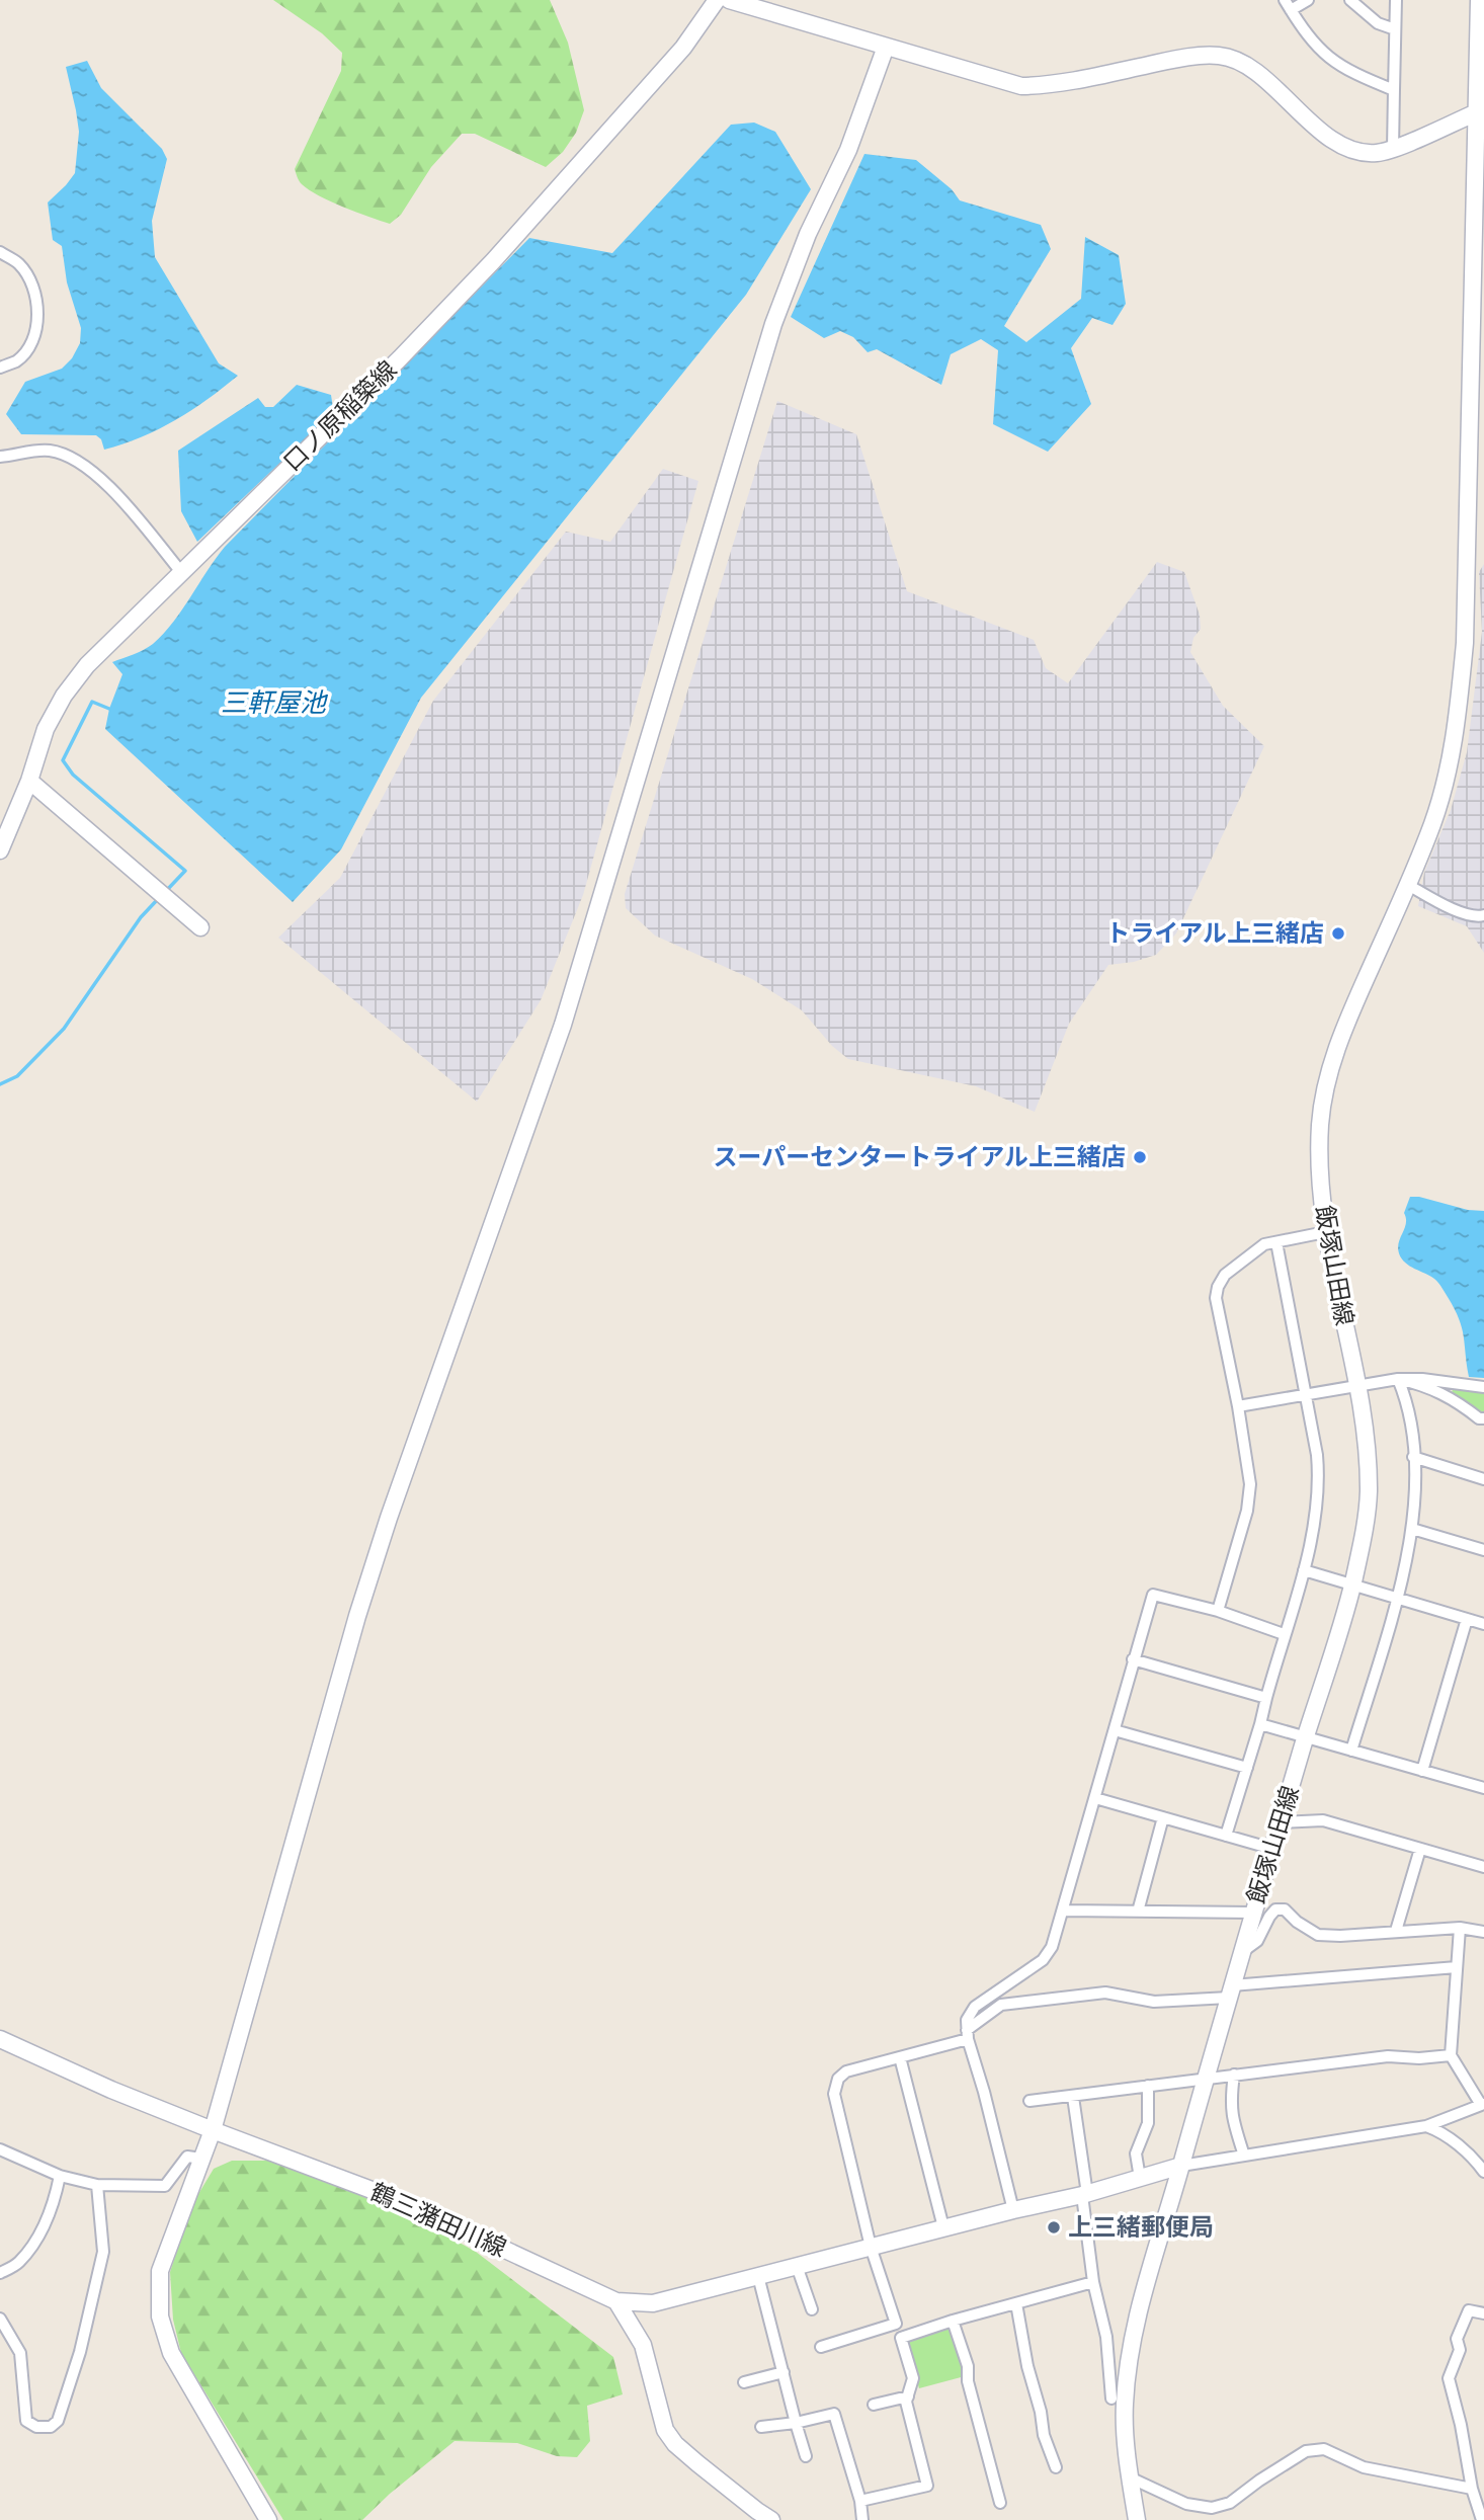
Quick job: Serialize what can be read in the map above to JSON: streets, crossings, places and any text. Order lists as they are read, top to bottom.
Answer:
{
  "streets": {
    "main road": ["口ノ原稲築線", "飯塚山田線", "鶴三潴田川線"]
  },
  "water": ["三軒屋池"],
  "places": ["トライアル上三緒店", "スーパーセンタートライアル上三緒店", "上三緒郵便局"]
}
